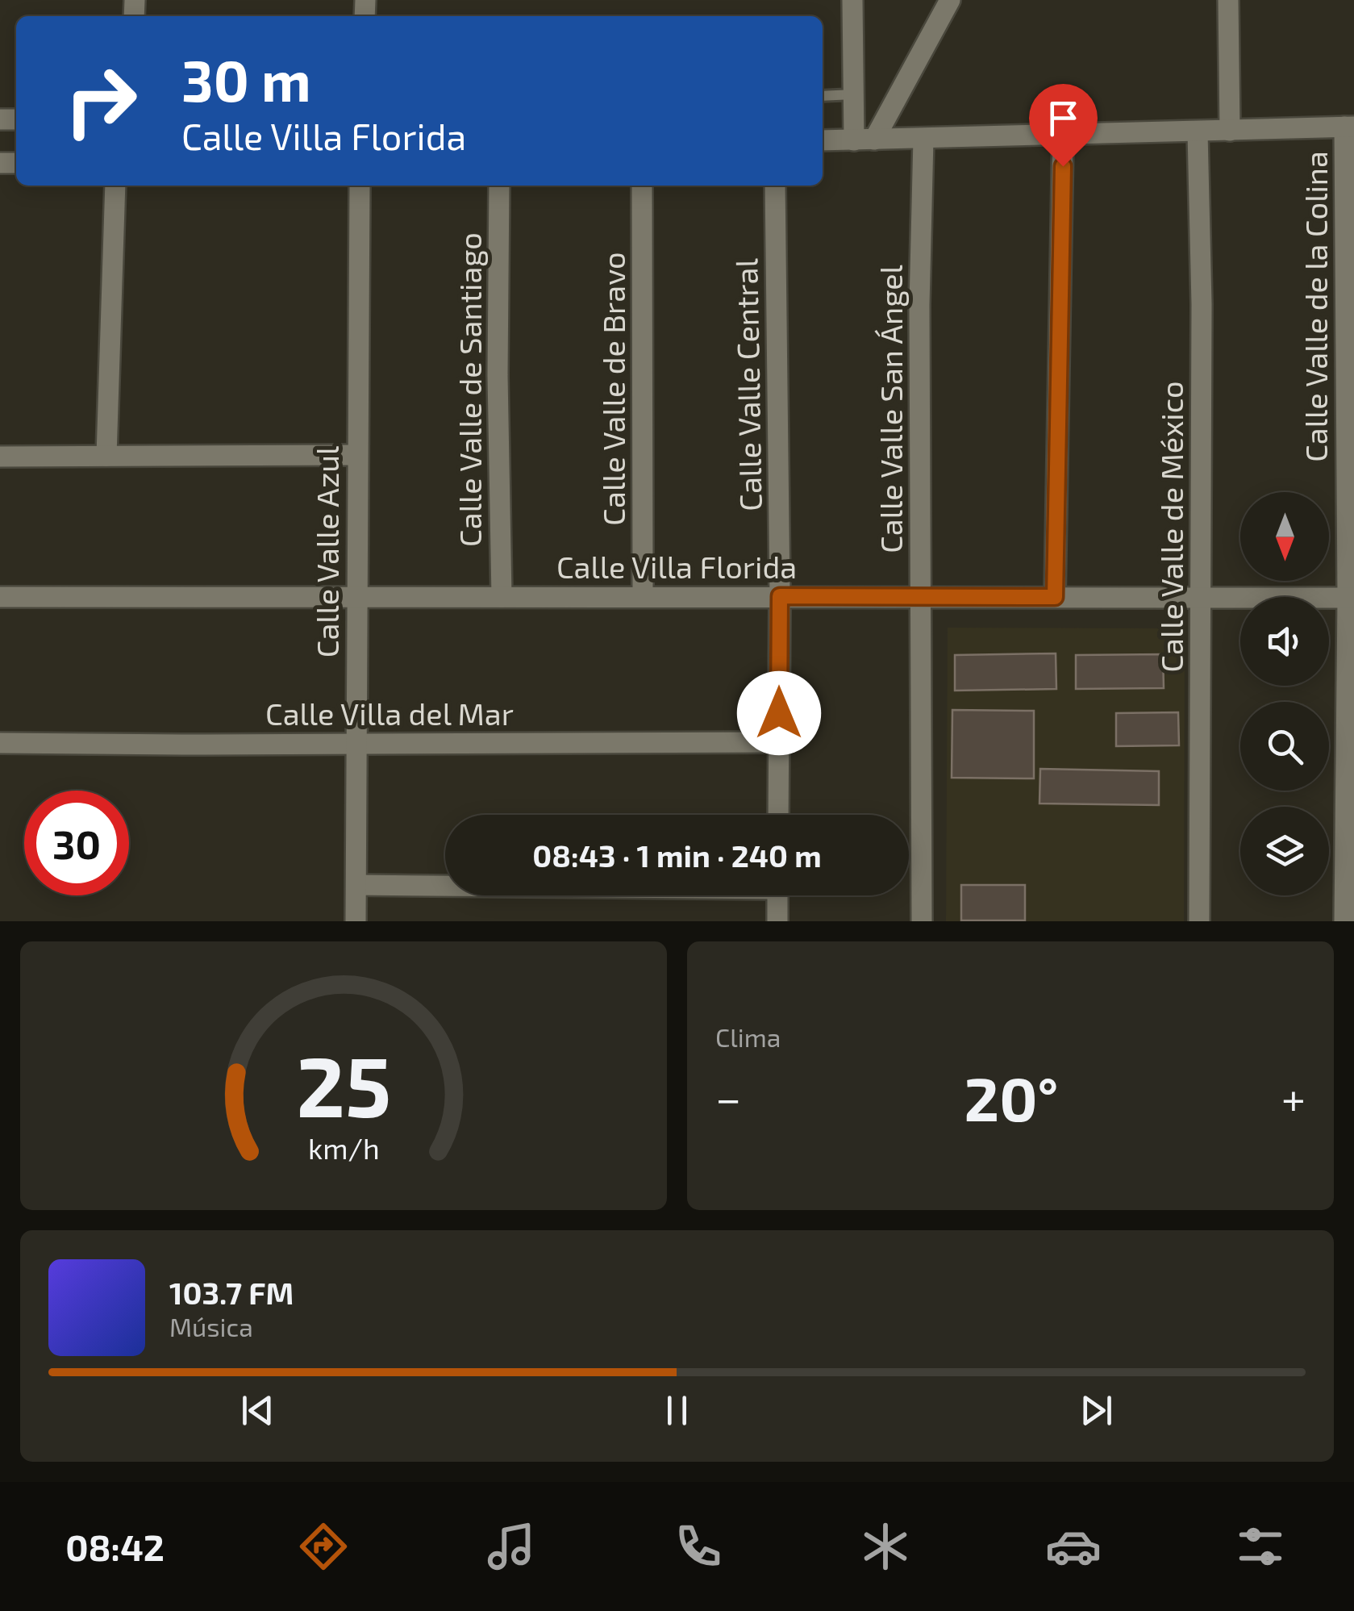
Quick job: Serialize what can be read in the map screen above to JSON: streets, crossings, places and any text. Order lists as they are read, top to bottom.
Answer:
{
  "streets": {
    "street": [
      "Calle Valle de la Colina",
      "Calle Valle Central",
      "Calle Valle de Bravo",
      "Calle Valle de Santiago",
      "Calle Valle San Ángel",
      "Calle Valle de México",
      "Calle Valle Azul",
      "Calle Villa Florida",
      "Calle Villa del Mar"
    ]
  },
  "crossings": [
    ["Calle Valle de la Colina", "Calle Villa Florida"],
    ["Calle Valle Central", "Calle Villa Florida"],
    ["Calle Valle Central", "Calle Villa del Mar"],
    ["Calle Valle de Bravo", "Calle Villa Florida"],
    ["Calle Valle de Santiago", "Calle Villa Florida"],
    ["Calle Valle San Ángel", "Calle Villa Florida"],
    ["Calle Valle de México", "Calle Villa Florida"],
    ["Calle Valle Azul", "Calle Villa Florida"],
    ["Calle Valle Azul", "Calle Villa del Mar"]
  ],
  "north": "bottom",
  "page": {
    "turn": ["30 m", "Calle Villa Florida"],
    "limit": "30",
    "trip": "08:43 · 1 min · 240 m",
    "tile": "Clima",
    "heat": ["−", "20°", "+"],
    "song": ["103.7 FM", "Música"],
    "tabs": "08:42",
    "gauge": ["25", "km/h"]
  }
}
